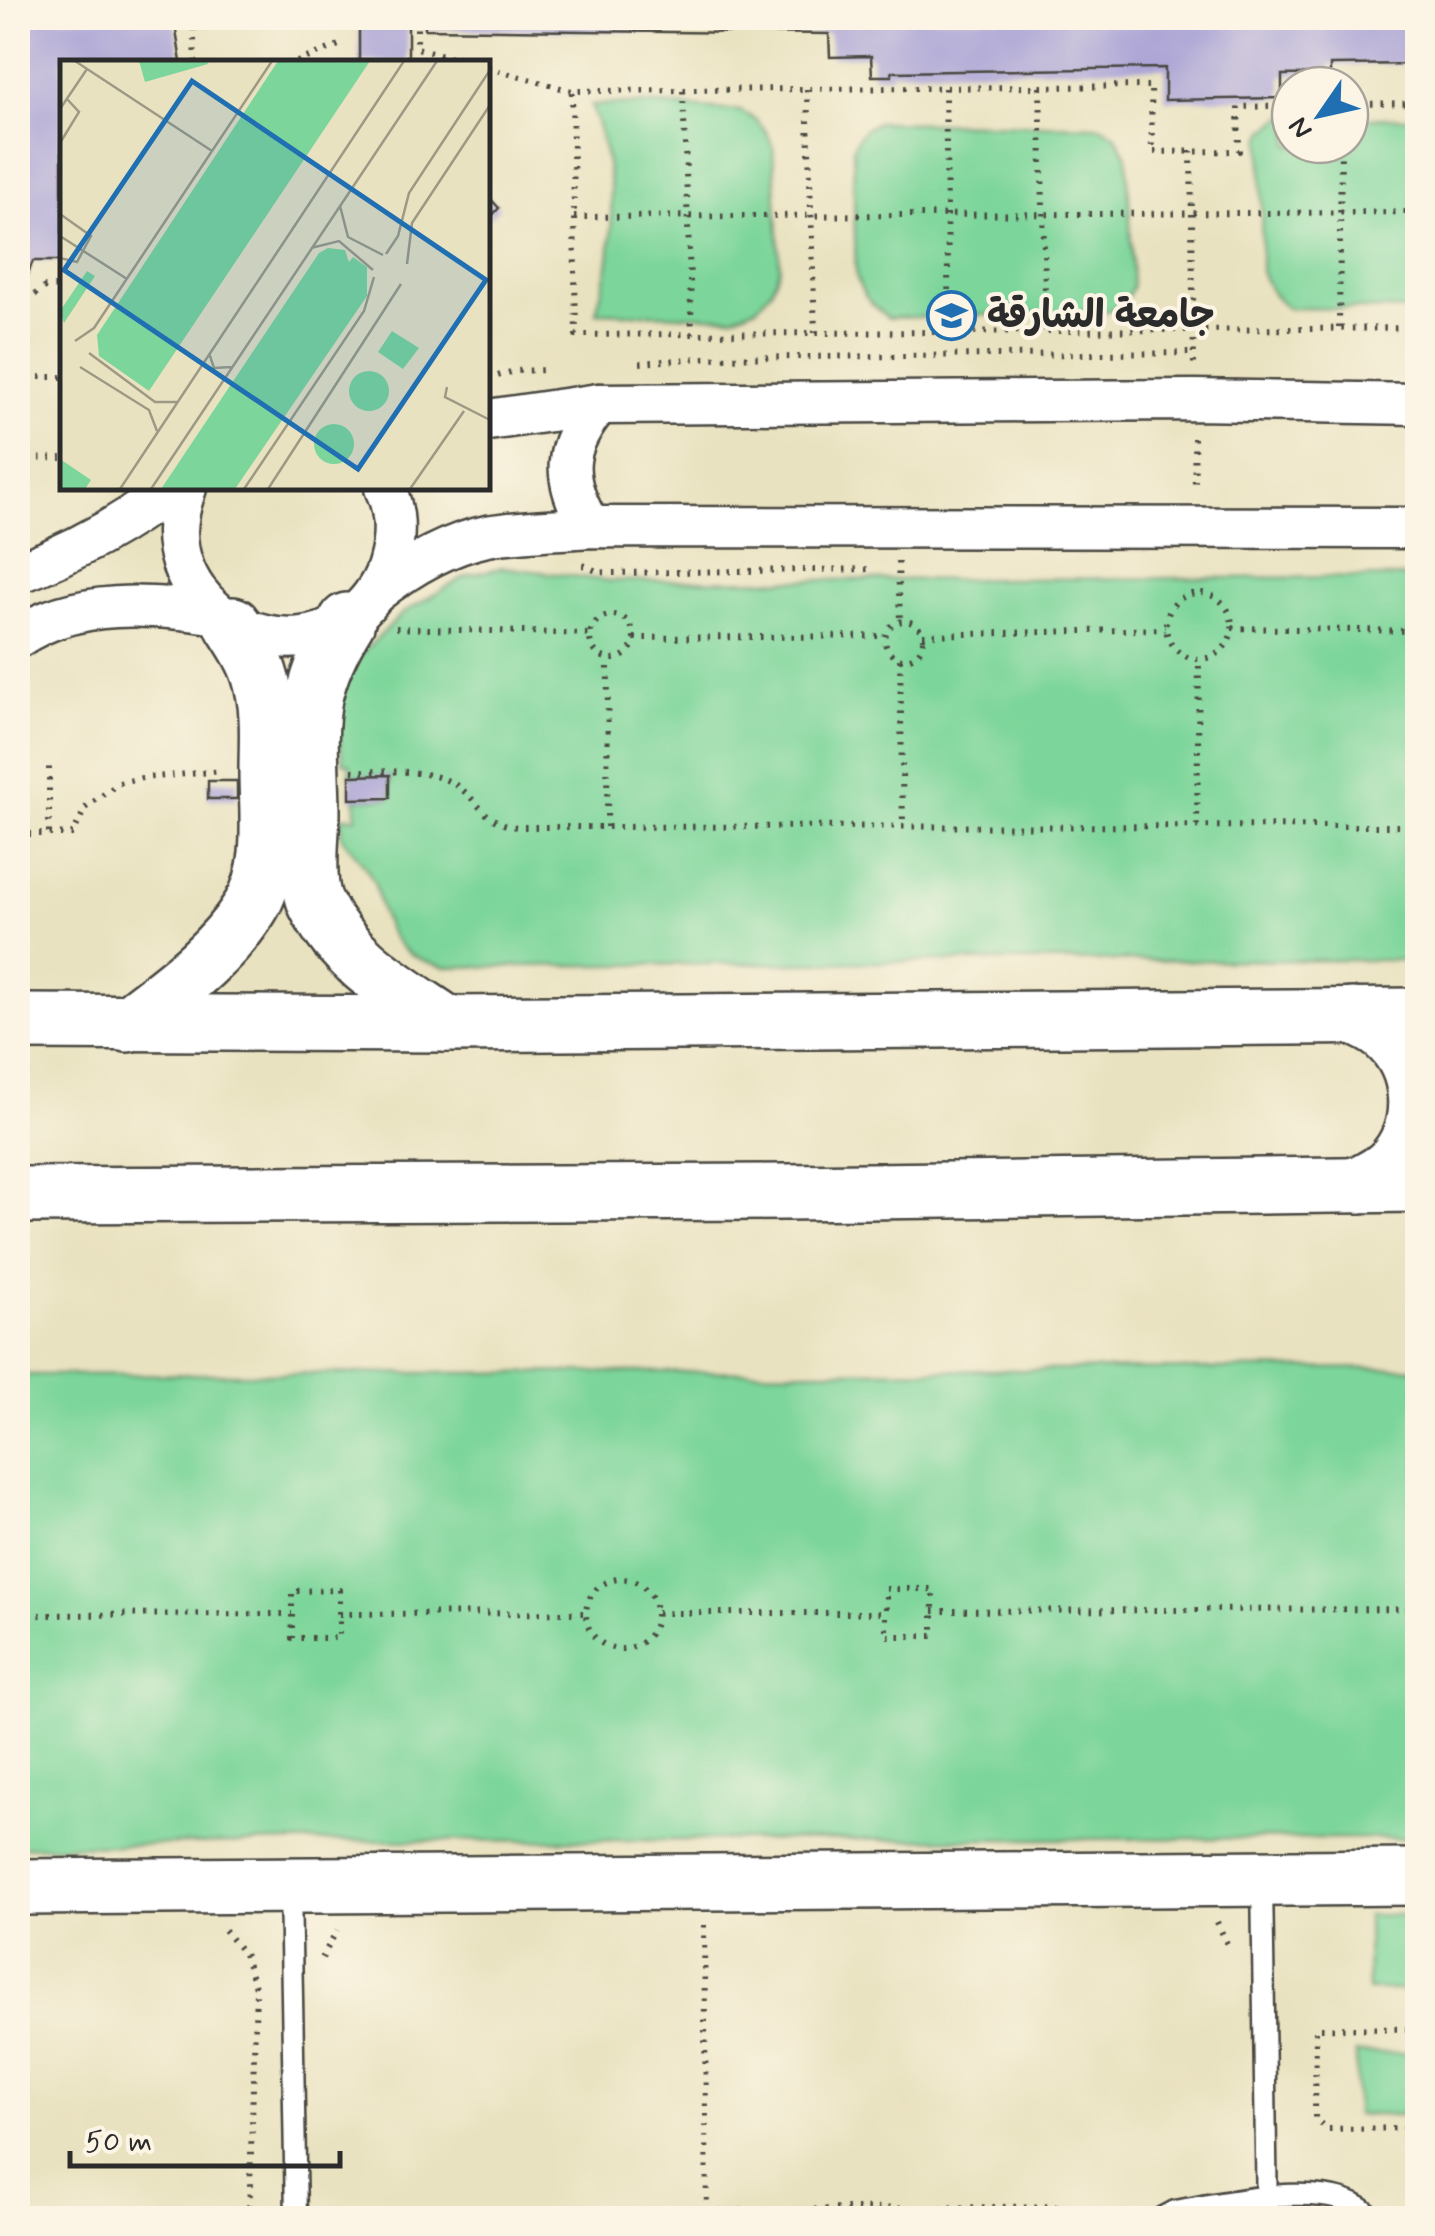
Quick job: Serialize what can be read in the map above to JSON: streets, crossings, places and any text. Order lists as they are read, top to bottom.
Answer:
{
  "places": {
    "school or university": ["جامعة الشارقة"]
  },
  "scale_bar": "50 m",
  "north": "bottom left"
}
